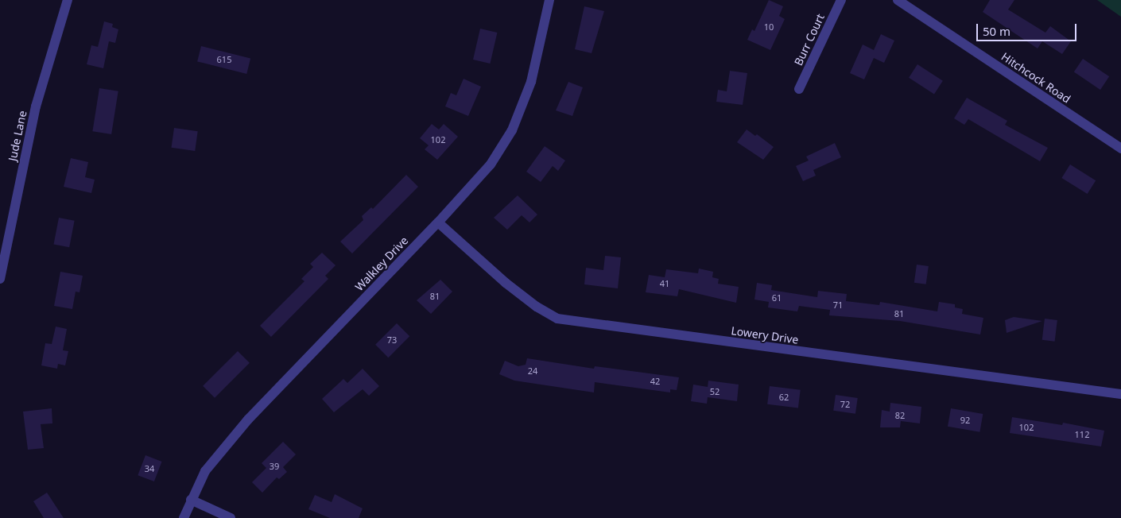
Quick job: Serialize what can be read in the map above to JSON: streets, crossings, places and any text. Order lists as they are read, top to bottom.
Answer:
{
  "streets": {
    "street": [
      "Burr Court",
      "Hitchcock Road",
      "Jude Lane",
      "Walkley Drive",
      "Lowery Drive"
    ]
  },
  "crossings": [
    ["Walkley Drive", "Lowery Drive"]
  ],
  "house_numbers": [
    "10",
    "615",
    "102",
    "41",
    "81",
    "61",
    "71",
    "81",
    "73",
    "24",
    "42",
    "52",
    "62",
    "72",
    "82",
    "92",
    "102",
    "112",
    "39",
    "34"
  ],
  "scale_bar": "50 m"
}
